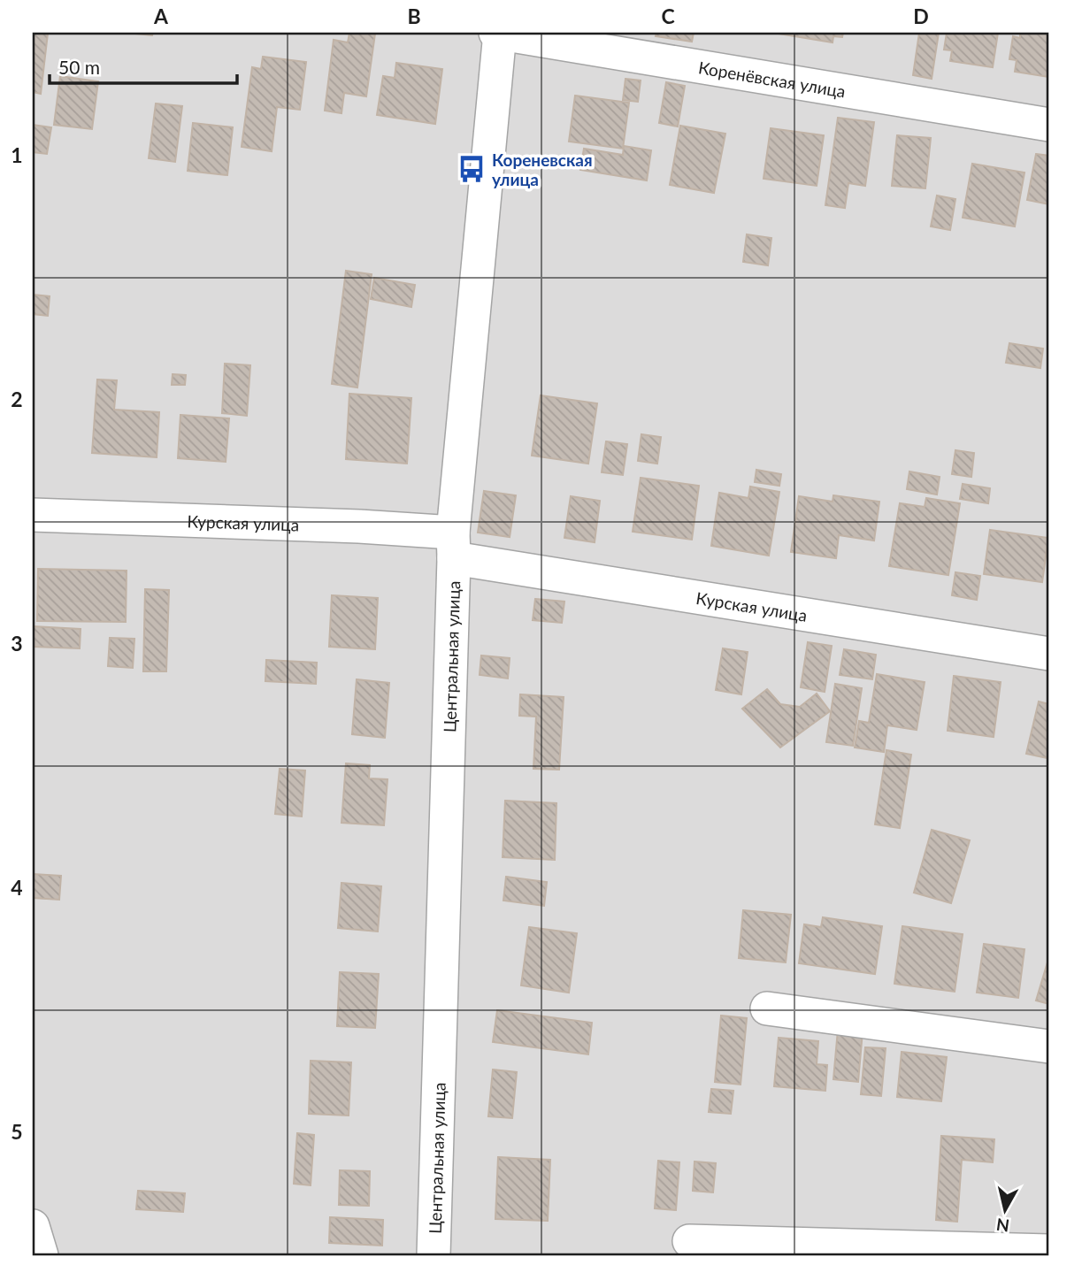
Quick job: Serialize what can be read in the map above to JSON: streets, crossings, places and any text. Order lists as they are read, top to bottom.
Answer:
{
  "streets": {
    "street": ["Коренёвская улица", "Курская улица", "Центральная улица"]
  },
  "crossings": [
    ["Коренёвская улица", "Центральная улица"],
    ["Курская улица", "Центральная улица"]
  ],
  "places": {
    "bus stop": ["Кореневская улица"]
  },
  "scale_bar": "50 m",
  "north": "bottom",
  "grid": {
    "columns": [
      "A",
      "B",
      "C",
      "D"
    ],
    "rows": [
      "1",
      "2",
      "3",
      "4",
      "5"
    ]
  }
}
